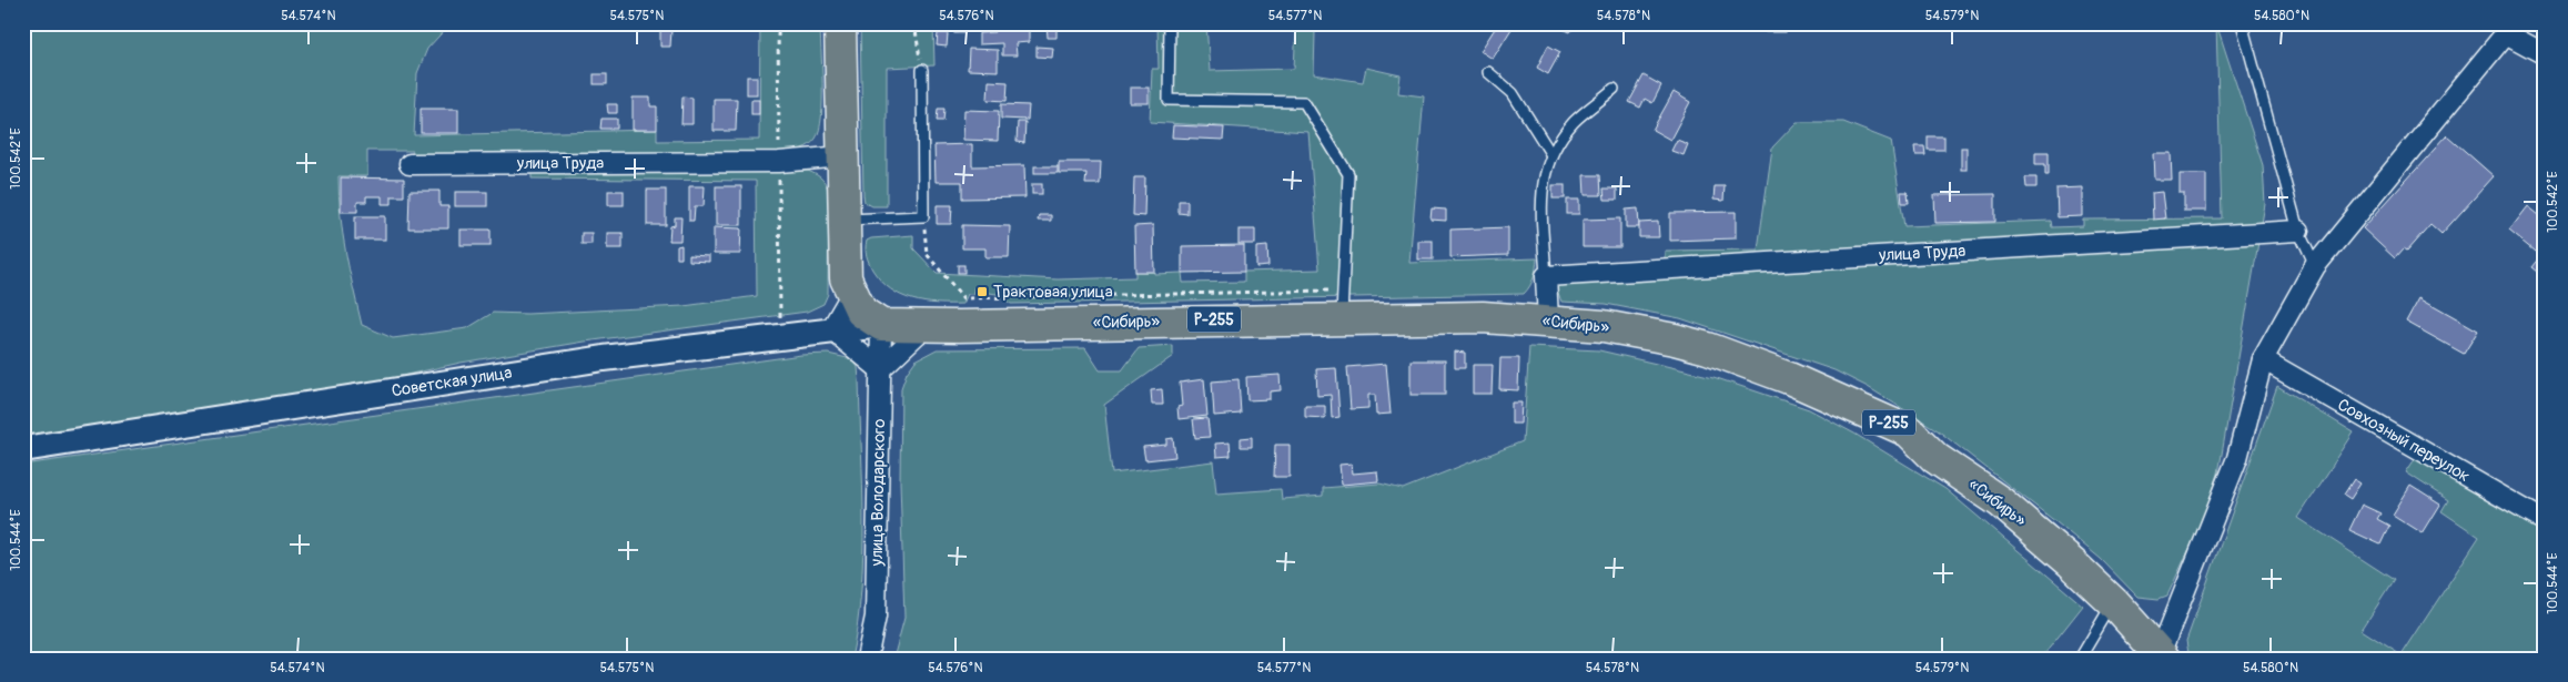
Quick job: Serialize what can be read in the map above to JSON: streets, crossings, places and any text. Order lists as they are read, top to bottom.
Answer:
{
  "streets": {
    "highway": ["Р-255", "«Сибирь»"],
    "street": [
      "улица Труда",
      "Советская улица",
      "Совхозный переулок",
      "улица Володарского"
    ]
  },
  "crossings": [
    ["«Сибирь»", "Советская улица"],
    ["«Сибирь»", "улица Володарского"],
    ["Советская улица", "улица Володарского"]
  ],
  "places": {
    "transit": ["Трактовая улица"]
  },
  "coordinates": [
    "54.574°N",
    "54.575°N",
    "54.576°N",
    "54.577°N",
    "54.578°N",
    "54.579°N",
    "54.580°N",
    "100.542°E",
    "100.544°E"
  ]
}
